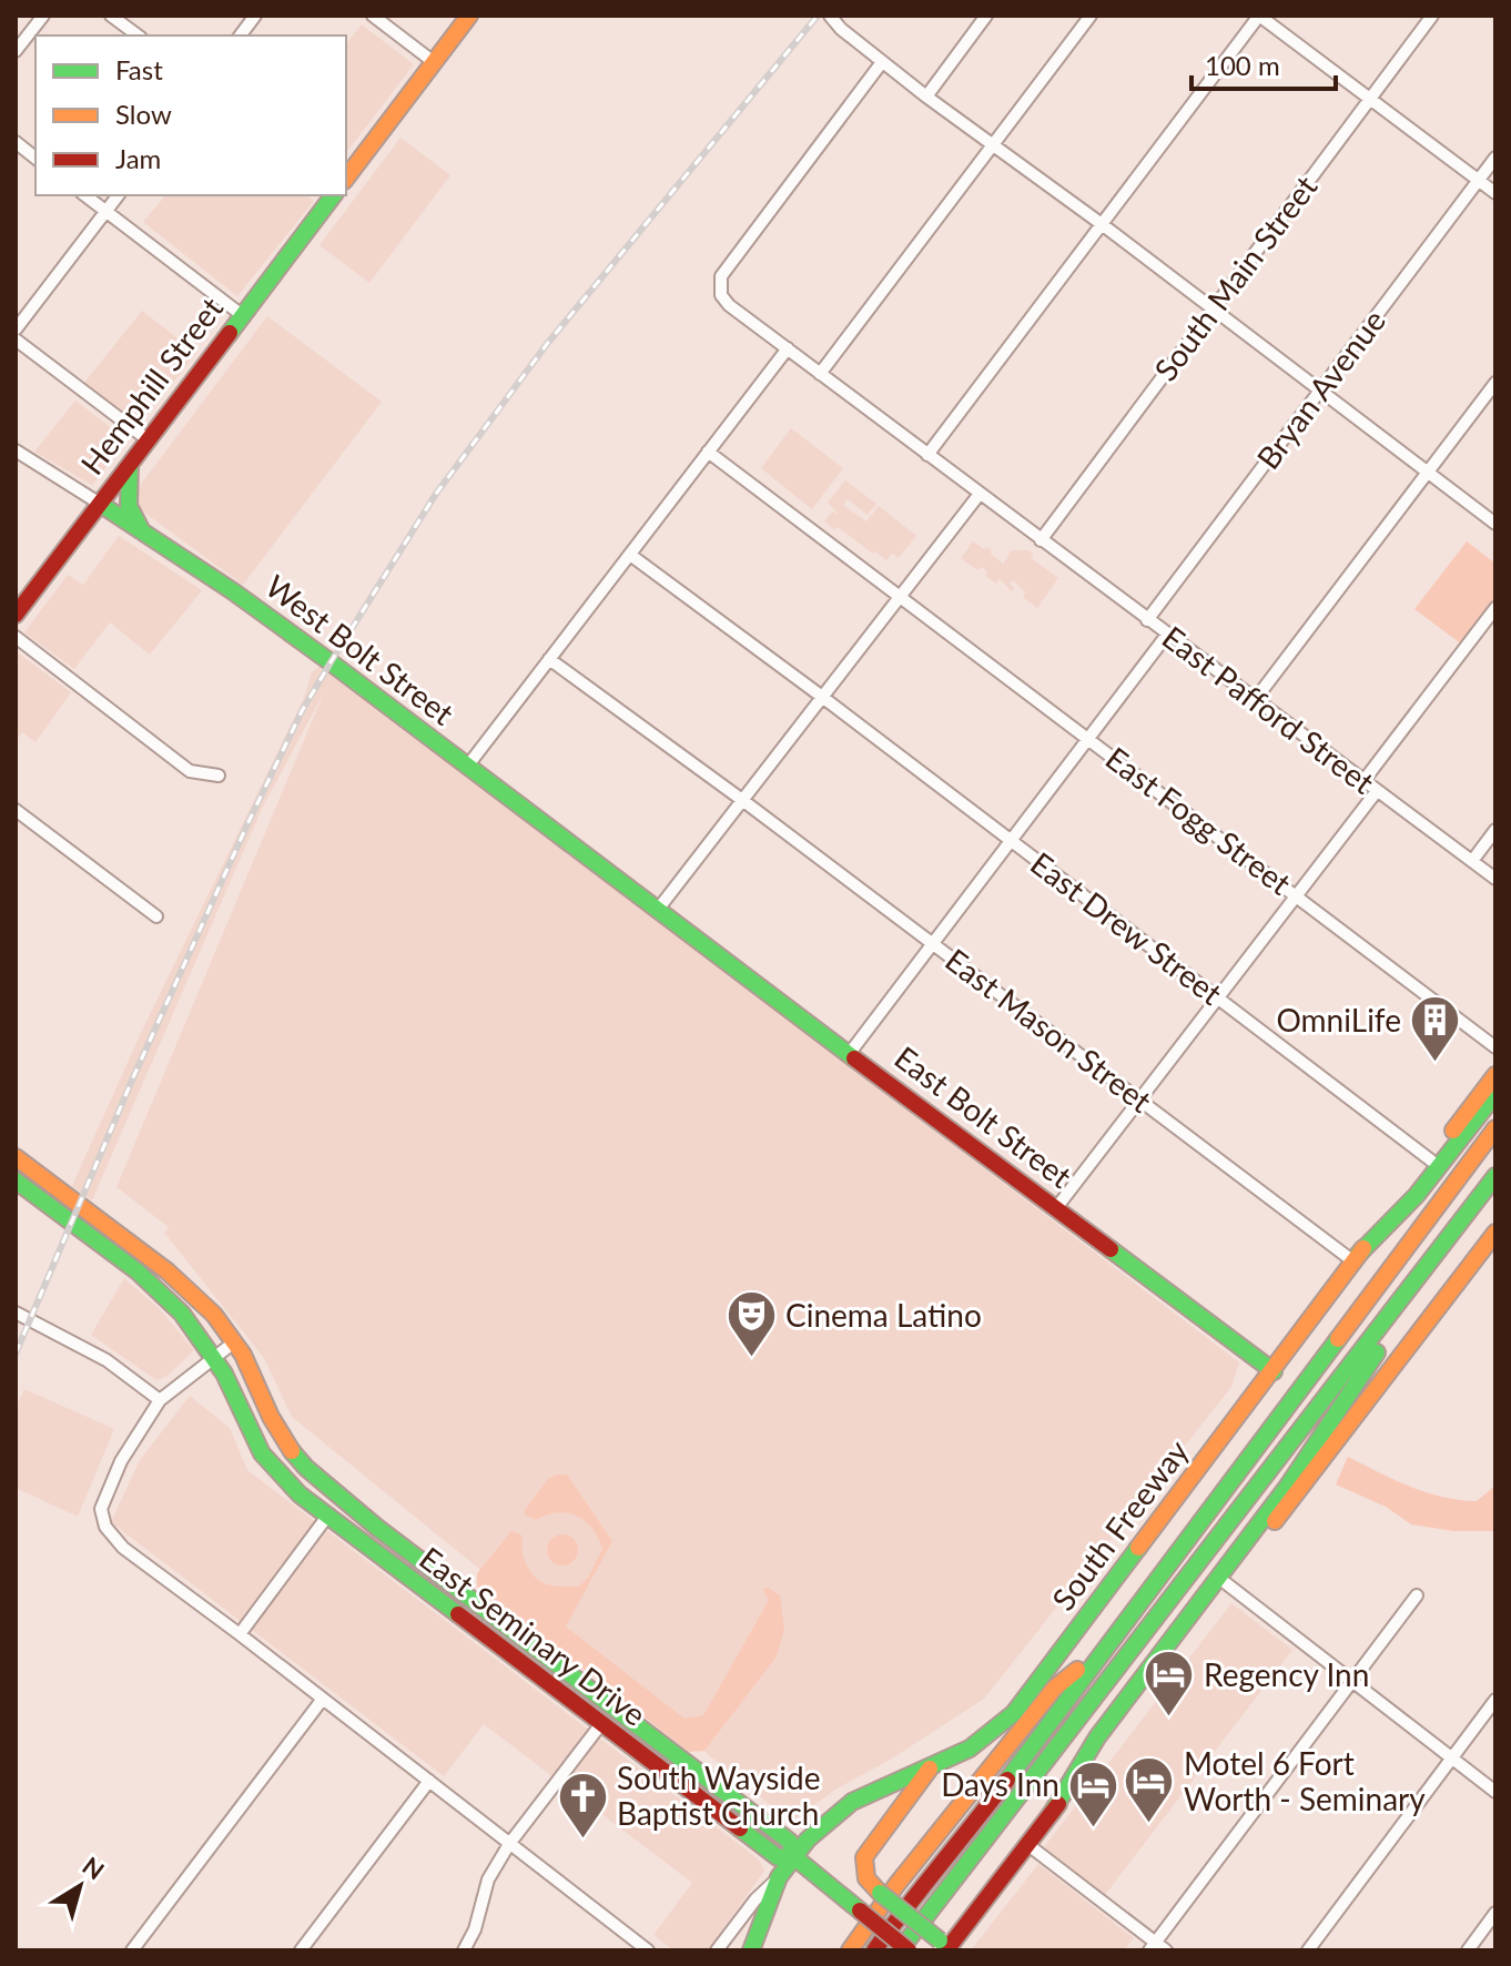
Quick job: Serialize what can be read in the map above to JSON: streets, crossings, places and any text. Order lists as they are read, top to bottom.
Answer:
{
  "streets": {
    "main road": [
      "Hemphill Street",
      "West Bolt Street",
      "East Bolt Street",
      "South Freeway",
      "East Seminary Drive"
    ],
    "street": [
      "South Main Street",
      "Bryan Avenue",
      "East Pafford Street",
      "East Fogg Street",
      "East Drew Street",
      "East Mason Street"
    ]
  },
  "crossings": [
    ["South Main Street", "East Pafford Street"],
    ["Hemphill Street", "West Bolt Street"],
    ["Bryan Avenue", "East Pafford Street"],
    ["West Bolt Street", "East Bolt Street"],
    ["East Drew Street", "South Freeway"],
    ["East Mason Street", "South Freeway"],
    ["East Bolt Street", "South Freeway"],
    ["South Freeway", "East Seminary Drive"]
  ],
  "places": {
    "building": ["OmniLife"],
    "theatre": ["Cinema Latino"],
    "hotel": ["Regency Inn", "Motel 6 Fort Worth - Seminary", "Days Inn"],
    "church": ["South Wayside Baptist Church"]
  },
  "legend": ["Fast", "Slow", "Jam"],
  "scale_bar": "100 m",
  "north": "top right"
}
